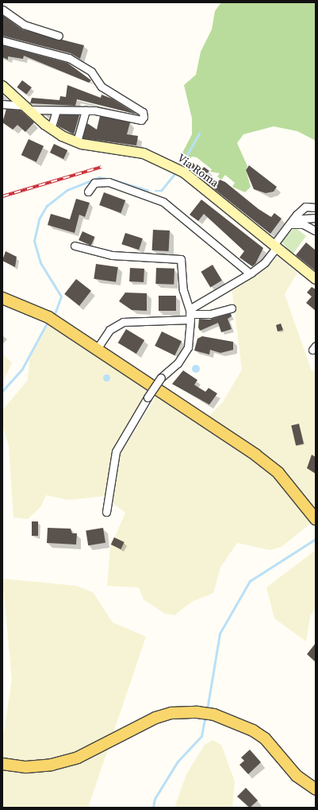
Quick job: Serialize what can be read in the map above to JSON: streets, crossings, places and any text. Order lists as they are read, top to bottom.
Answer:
{
  "streets": {
    "street": ["Via Roma"]
  }
}
